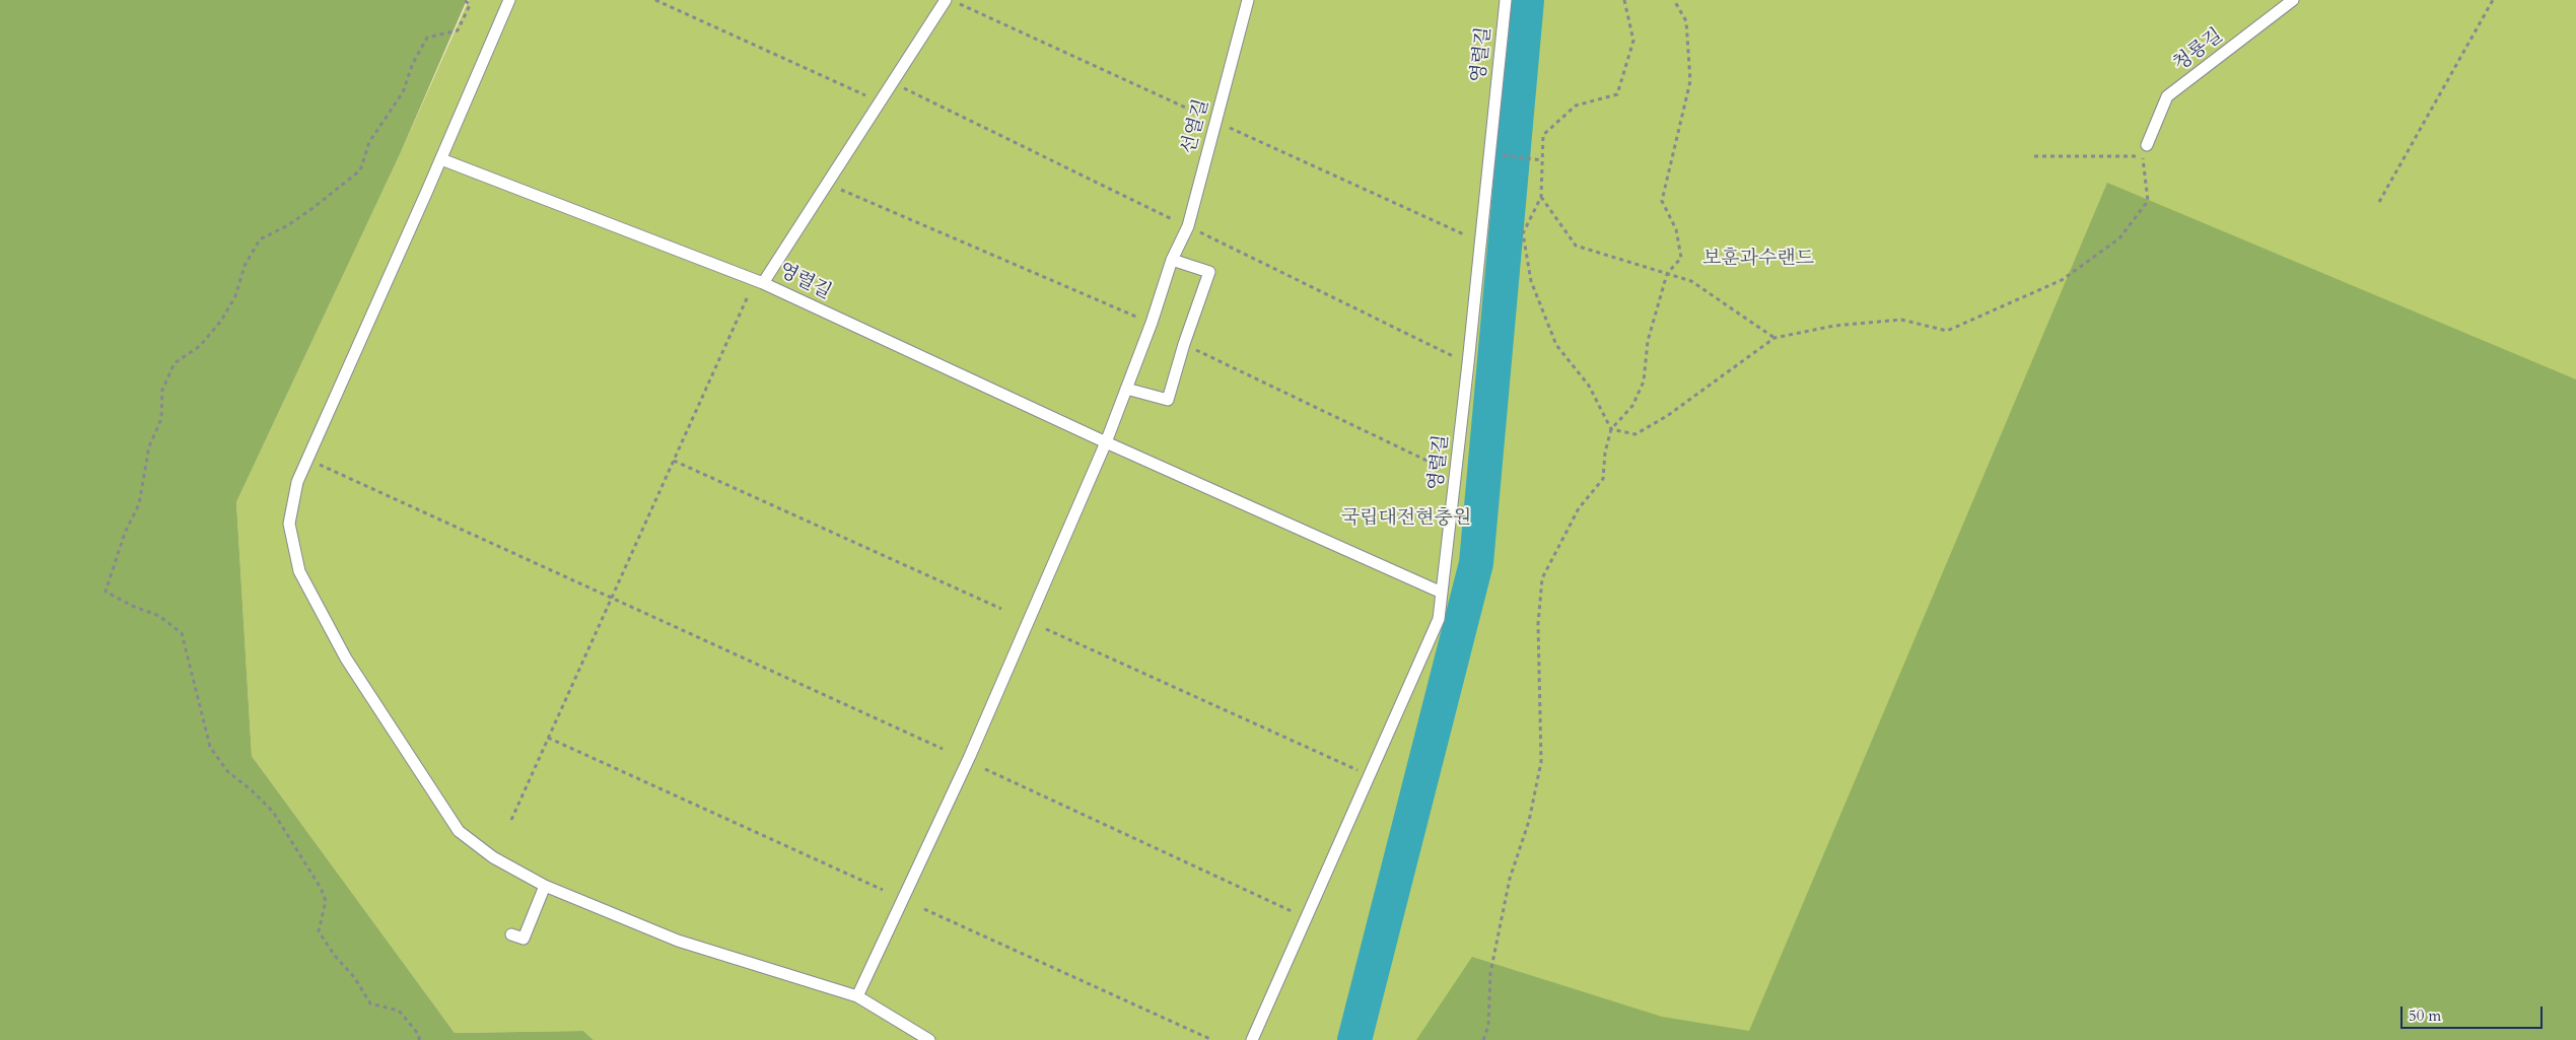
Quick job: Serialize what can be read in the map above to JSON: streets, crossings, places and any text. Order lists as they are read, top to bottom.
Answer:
{
  "streets": {
    "lane": ["청룡길", "영렬길", "선열길"]
  },
  "parks": ["보훈과수랜드", "국립대전현충원"],
  "scale_bar": "50 m"
}
